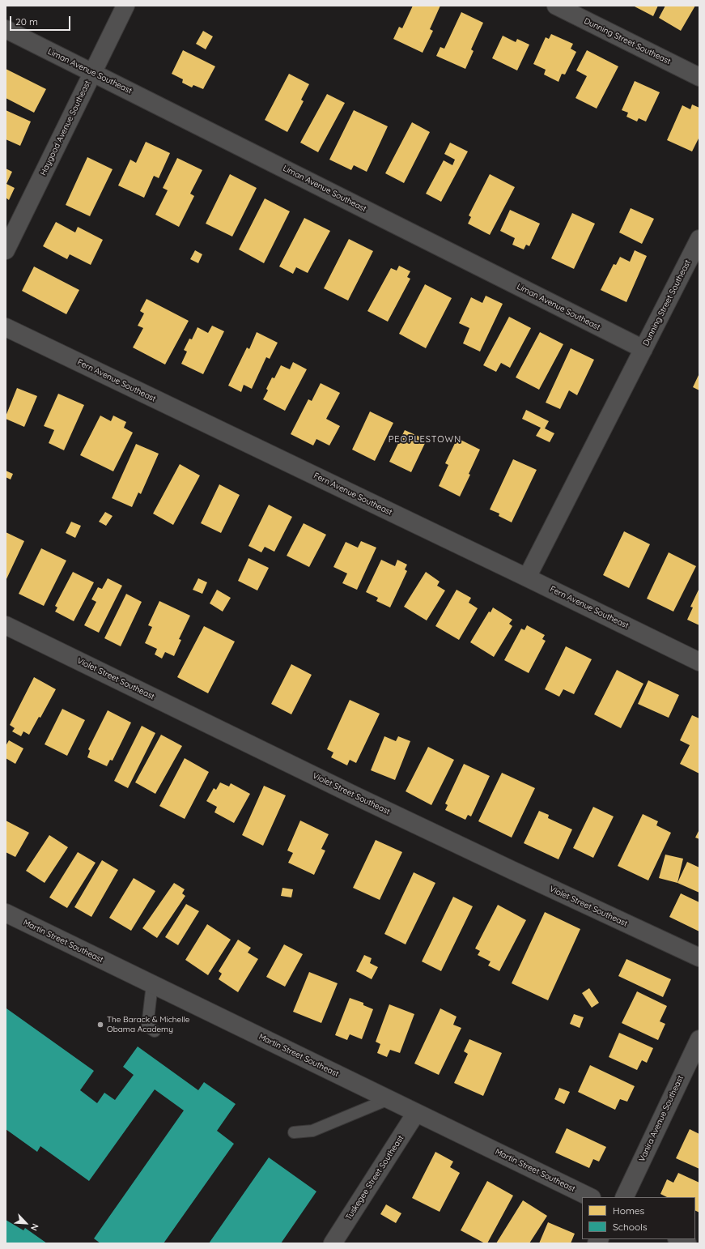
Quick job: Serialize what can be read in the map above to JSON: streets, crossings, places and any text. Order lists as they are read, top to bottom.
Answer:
{
  "streets": {
    "street": [
      "Dunning Street Southeast",
      "Liman Avenue Southeast",
      "Haygood Avenue Southeast",
      "Fern Avenue Southeast",
      "Violet Street Southeast",
      "Martin Street Southeast",
      "Vanira Avenue Southeast",
      "Tuskegee Street Southeast"
    ]
  },
  "crossings": [
    ["Dunning Street Southeast", "Liman Avenue Southeast"],
    ["Dunning Street Southeast", "Fern Avenue Southeast"],
    ["Liman Avenue Southeast", "Haygood Avenue Southeast"],
    ["Martin Street Southeast", "Tuskegee Street Southeast"]
  ],
  "districts": ["PEOPLESTOWN"],
  "places": ["The Barack & Michelle Obama Academy"],
  "legend": ["Homes", "Schools"],
  "scale_bar": "20 m",
  "north": "bottom right"
}
